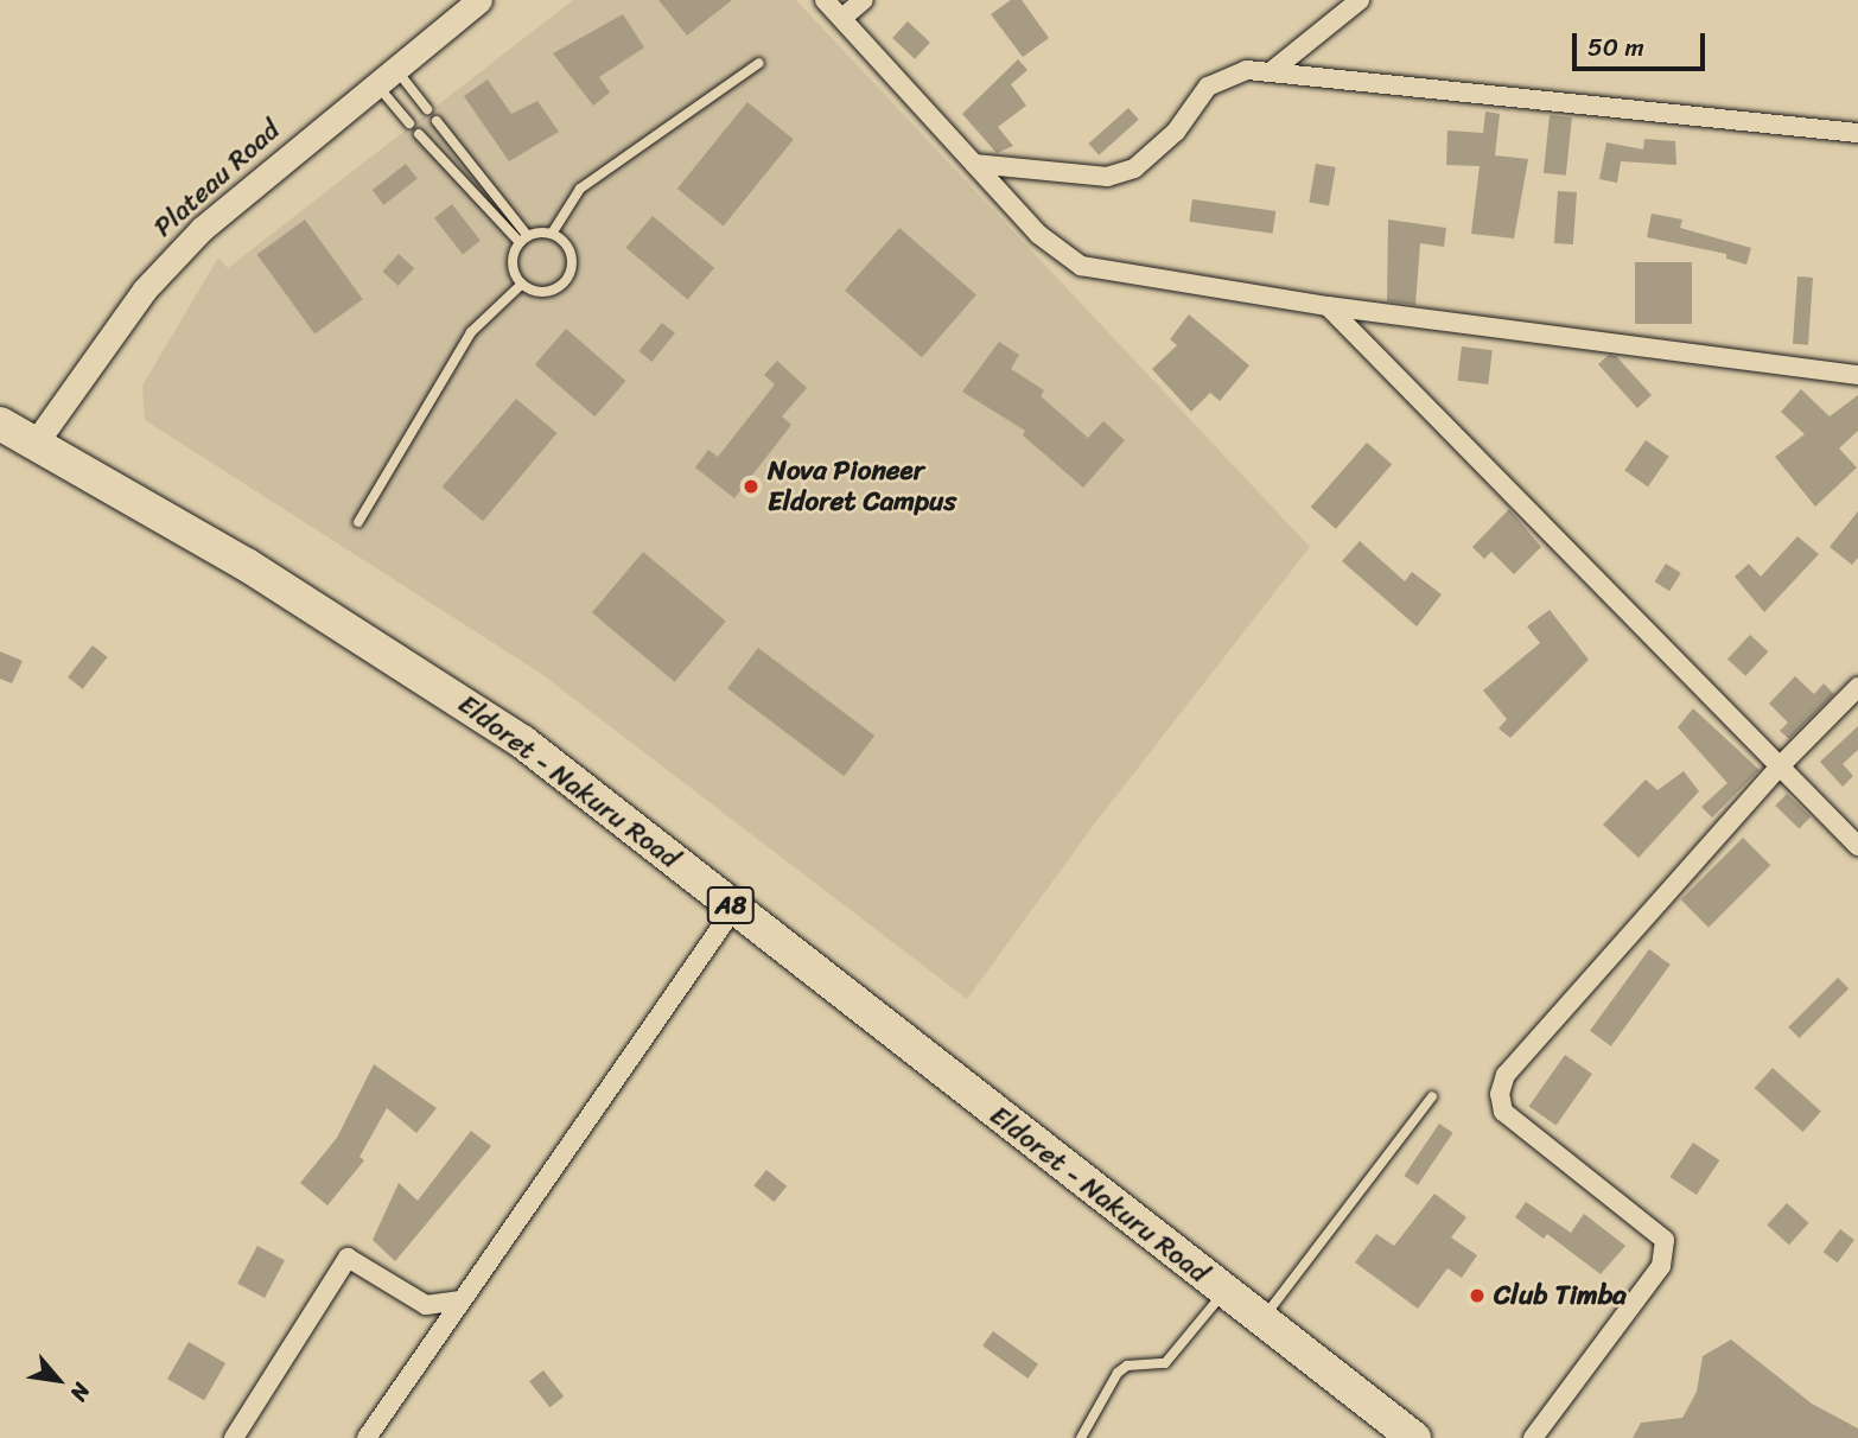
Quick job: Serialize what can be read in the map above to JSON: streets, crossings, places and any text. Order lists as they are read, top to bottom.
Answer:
{
  "streets": {
    "highway": ["Eldoret - Nakuru Road", "A8"],
    "street": ["Plateau Road"]
  },
  "crossings": [
    ["Plateau Road", "Eldoret - Nakuru Road"]
  ],
  "places": ["Nova Pioneer Eldoret Campus", "Club Timba"],
  "scale_bar": "50 m",
  "north": "bottom right"
}
